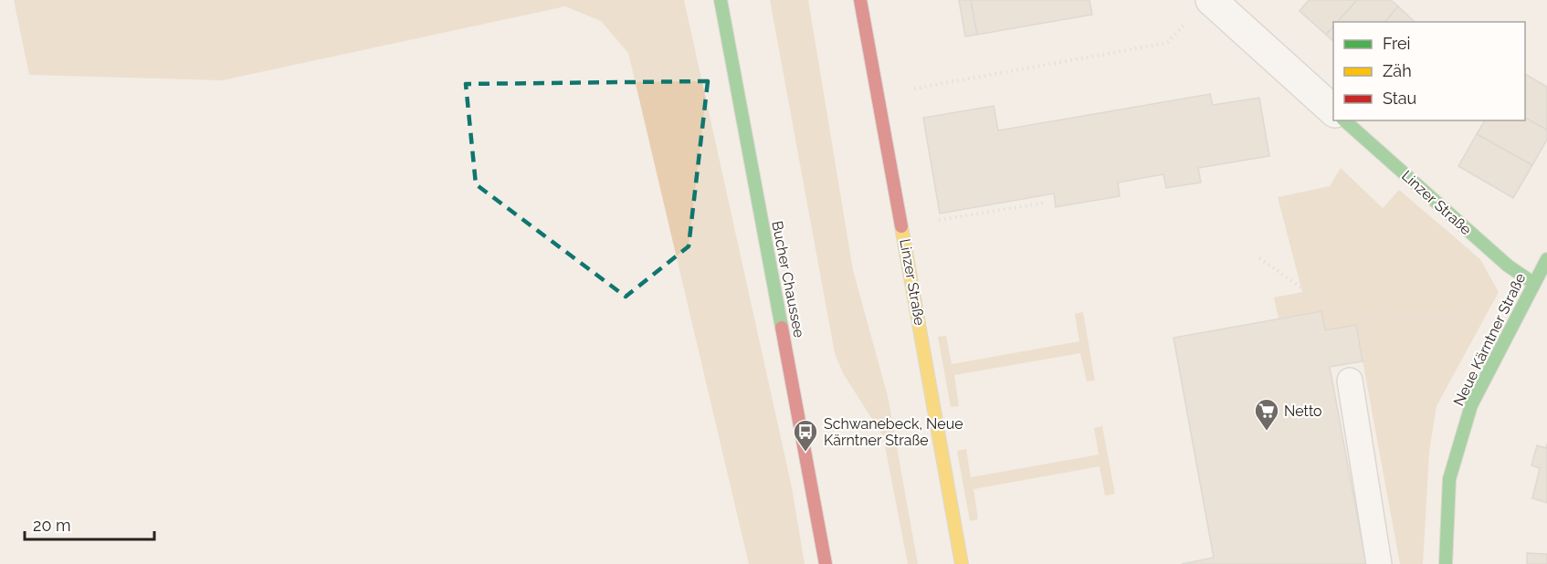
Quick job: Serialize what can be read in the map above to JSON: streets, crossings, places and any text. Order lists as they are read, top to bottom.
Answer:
{
  "streets": {
    "street": ["Linzer Straße", "Bucher Chaussee", "Neue Kärntner Straße"]
  },
  "crossings": [
    ["Linzer Straße", "Neue Kärntner Straße"]
  ],
  "places": {
    "supermarket": ["Netto"],
    "bus stop": ["Schwanebeck, Neue Kärntner Straße"]
  },
  "legend": ["Frei", "Zäh", "Stau"],
  "scale_bar": "20 m"
}
